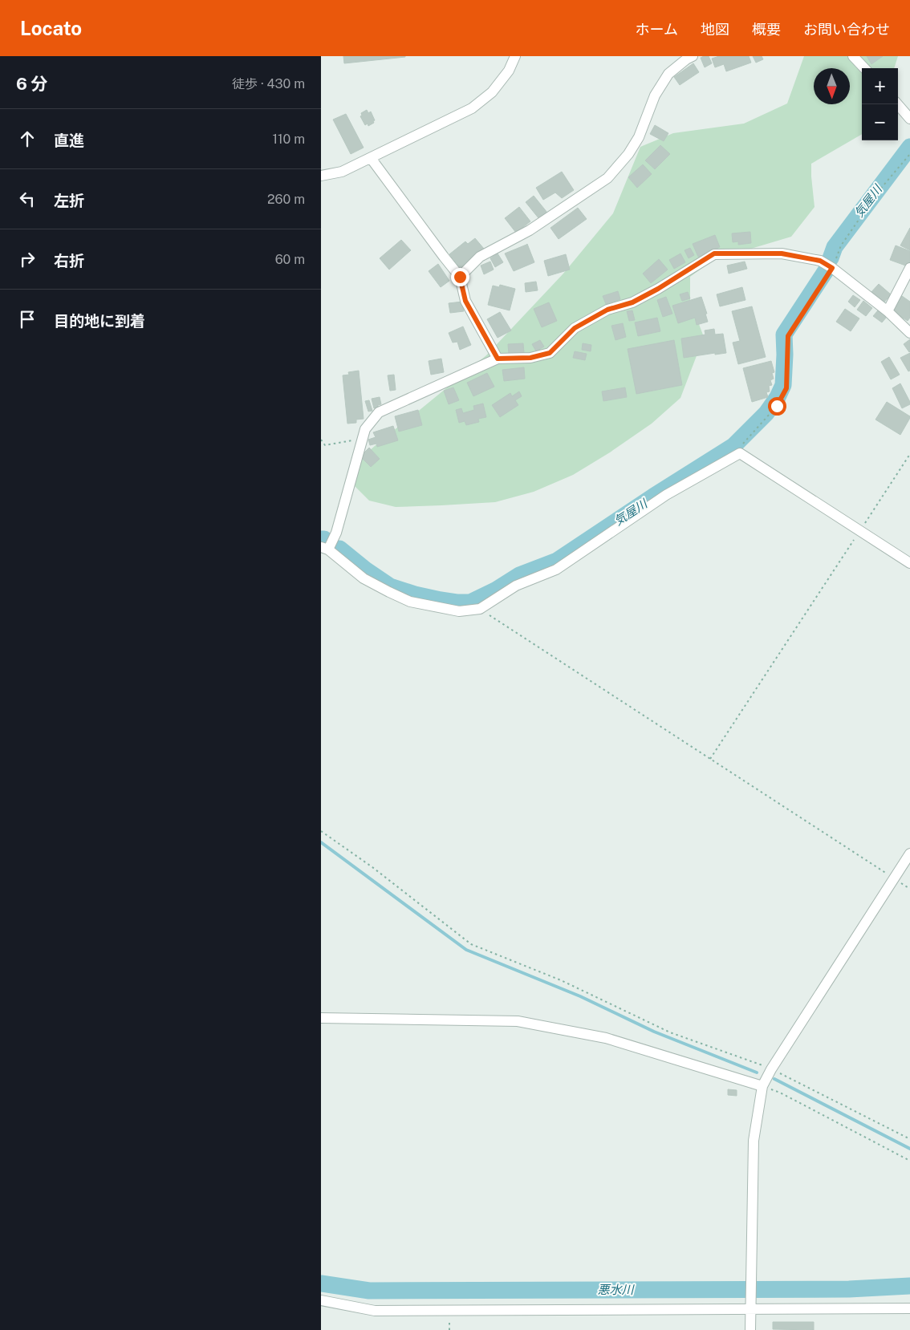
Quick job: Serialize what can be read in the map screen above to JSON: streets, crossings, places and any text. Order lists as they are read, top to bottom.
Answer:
{
  "water": ["気屋川", "悪水川"],
  "north": "bottom",
  "page": {
    "header": "Locato",
    "nav": [
      "ホーム",
      "地図",
      "概要",
      "お問い合わせ"
    ],
    "heading": ["6 分", "徒歩 · 430 m"],
    "map_buttons": ["+", "−"],
    "list": [
      ["直進", "110 m"],
      ["左折", "260 m"],
      ["右折", "60 m"],
      "目的地に到着"
    ]
  }
}
